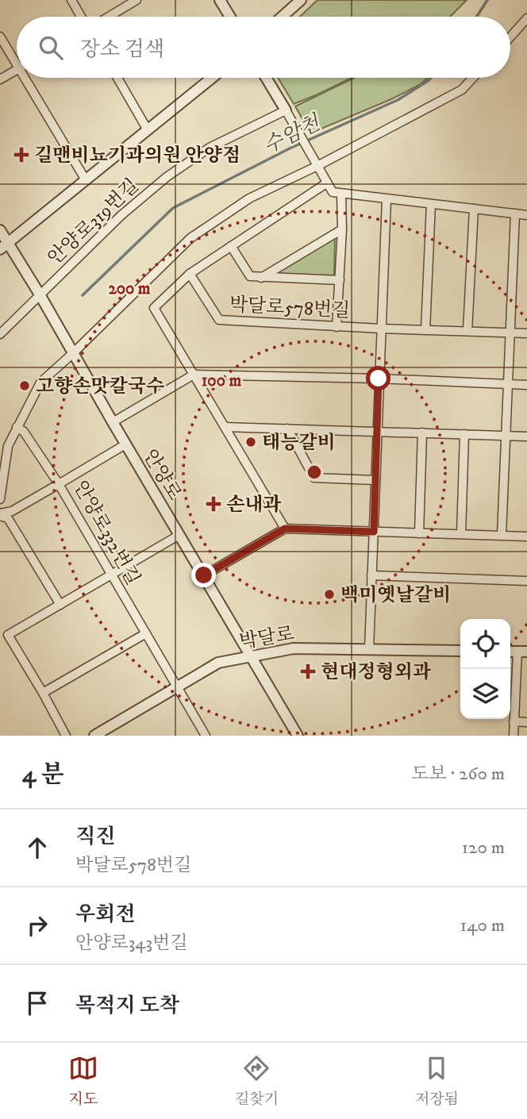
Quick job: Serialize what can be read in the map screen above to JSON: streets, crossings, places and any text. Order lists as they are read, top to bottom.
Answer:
{
  "streets": {
    "street": [
      "안양로319번길",
      "박달로578번길",
      "안양로",
      "안양로332번길",
      "박달로"
    ]
  },
  "crossings": [
    ["안양로319번길", "안양로"],
    ["안양로", "안양로332번길"],
    ["안양로", "박달로"],
    ["안양로332번길", "박달로"]
  ],
  "water": ["수암천"],
  "places": {
    "health": ["길맨비뇨기과의원 안양점", "손내과", "현대정형외과"],
    "other": ["고향손맛칼국수", "태능갈비", "백미옛날갈비"]
  },
  "page": {
    "search": "장소 검색",
    "heading": ["4 분", "도보 · 260 m"],
    "list": [
      ["직진", "박달로578번길", "120 m"],
      ["우회전", "안양로343번길", "140 m"],
      "목적지 도착"
    ],
    "nav": ["지도", "길찾기", "저장됨"]
  },
  "rings": ["200 m", "100 m"]
}
